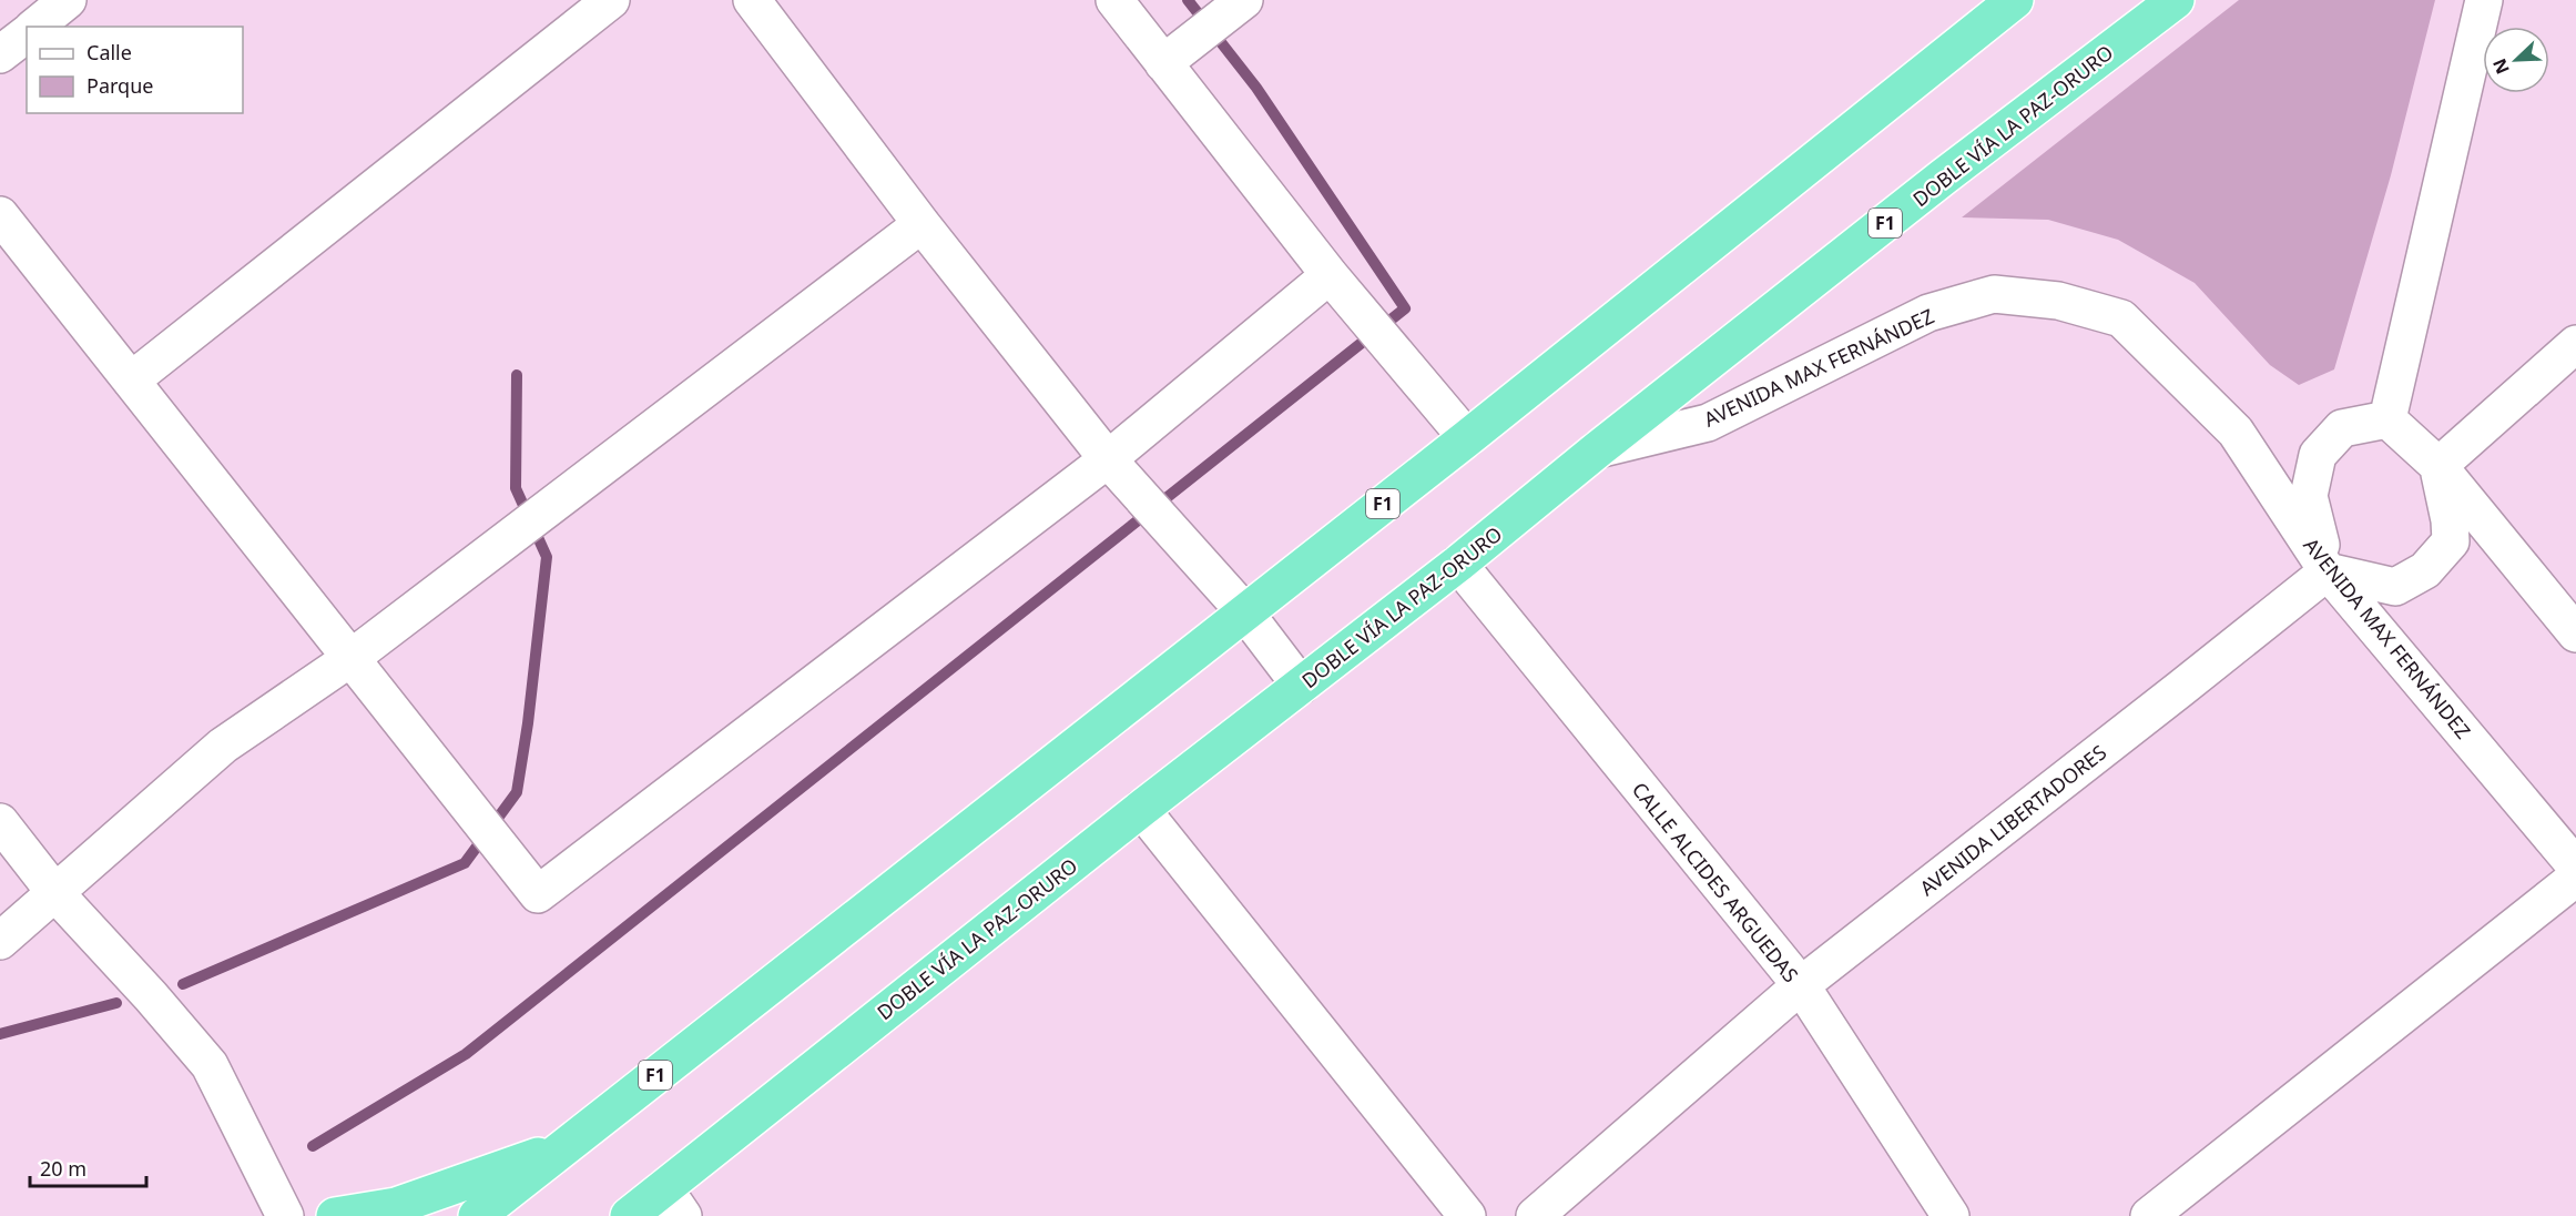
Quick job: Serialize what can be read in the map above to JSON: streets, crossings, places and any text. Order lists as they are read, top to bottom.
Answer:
{
  "streets": {
    "highway": ["DOBLE VÍA LA PAZ-ORURO", "F1"],
    "street": ["AVENIDA MAX FERNÁNDEZ", "AVENIDA LIBERTADORES", "CALLE ALCIDES ARGUEDAS"]
  },
  "crossings": [
    ["DOBLE VÍA LA PAZ-ORURO", "AVENIDA MAX FERNÁNDEZ"],
    ["DOBLE VÍA LA PAZ-ORURO", "CALLE ALCIDES ARGUEDAS"],
    ["AVENIDA MAX FERNÁNDEZ", "AVENIDA LIBERTADORES"],
    ["AVENIDA LIBERTADORES", "CALLE ALCIDES ARGUEDAS"]
  ],
  "legend": ["Calle", "Parque"],
  "scale_bar": "20 m",
  "north": "bottom left"
}
